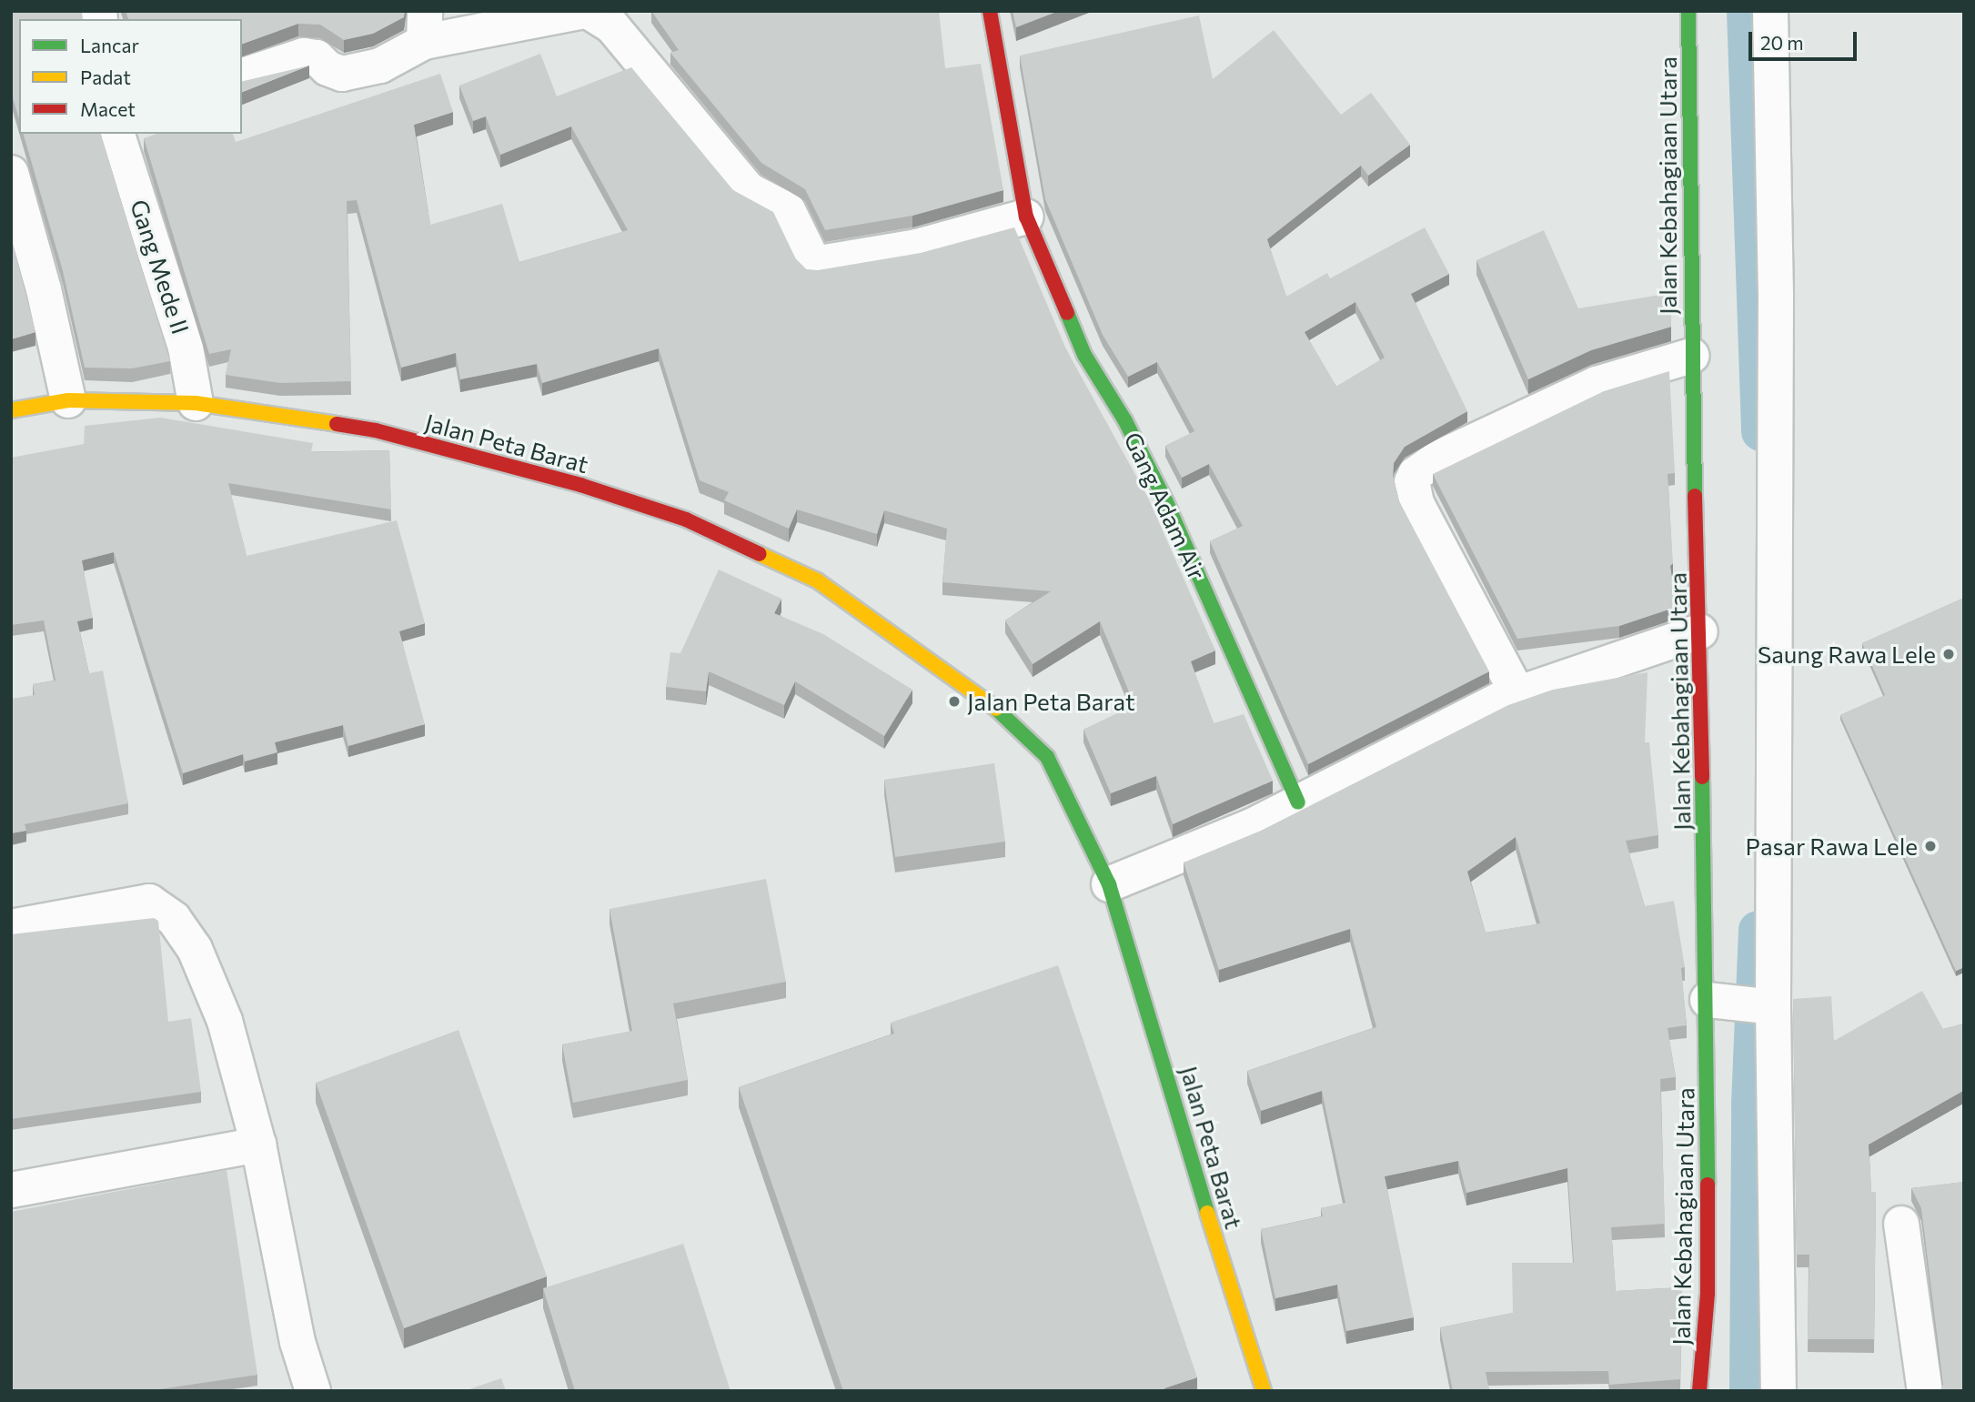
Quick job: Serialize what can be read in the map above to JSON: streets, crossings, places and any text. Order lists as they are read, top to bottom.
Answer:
{
  "streets": {
    "street": [
      "Jalan Kebahagiaan Utara",
      "Gang Mede II",
      "Jalan Peta Barat",
      "Gang Adam Air"
    ]
  },
  "crossings": [
    ["Gang Mede II", "Jalan Peta Barat"]
  ],
  "places": ["Saung Rawa Lele", "Jalan Peta Barat", "Pasar Rawa Lele"],
  "legend": ["Lancar", "Padat", "Macet"],
  "scale_bar": "20 m"
}
